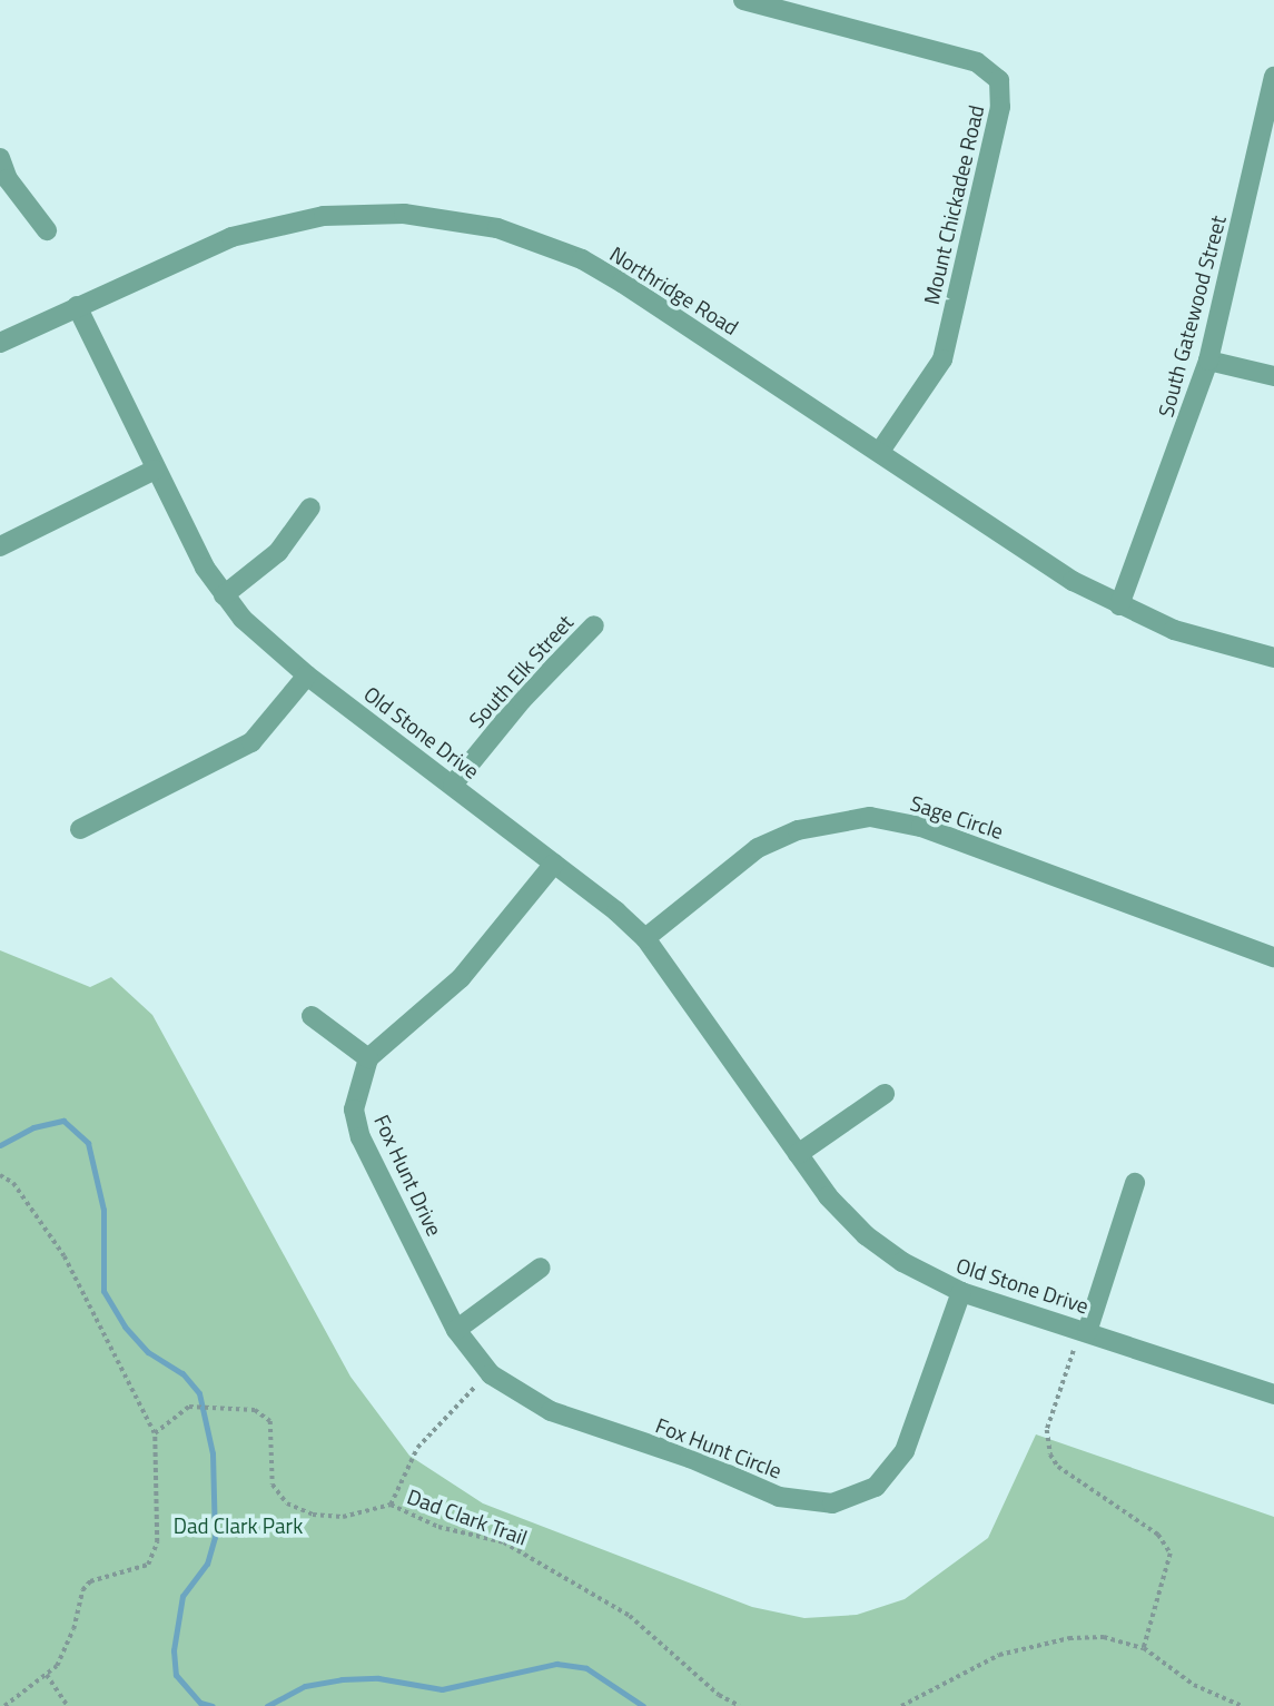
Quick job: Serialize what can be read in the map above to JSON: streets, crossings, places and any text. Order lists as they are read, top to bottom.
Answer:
{
  "streets": {
    "street": [
      "Mount Chickadee Road",
      "Northridge Road",
      "South Gatewood Street",
      "South Elk Street",
      "Old Stone Drive",
      "Sage Circle",
      "Fox Hunt Drive",
      "Fox Hunt Circle"
    ],
    "path": ["Dad Clark Trail"]
  },
  "crossings": [
    ["Mount Chickadee Road", "Northridge Road"],
    ["Northridge Road", "South Gatewood Street"],
    ["Northridge Road", "Old Stone Drive"],
    ["South Elk Street", "Old Stone Drive"],
    ["Old Stone Drive", "Sage Circle"],
    ["Old Stone Drive", "Fox Hunt Circle"],
    ["Fox Hunt Drive", "Fox Hunt Circle"]
  ],
  "parks": ["Dad Clark Park"]
}
